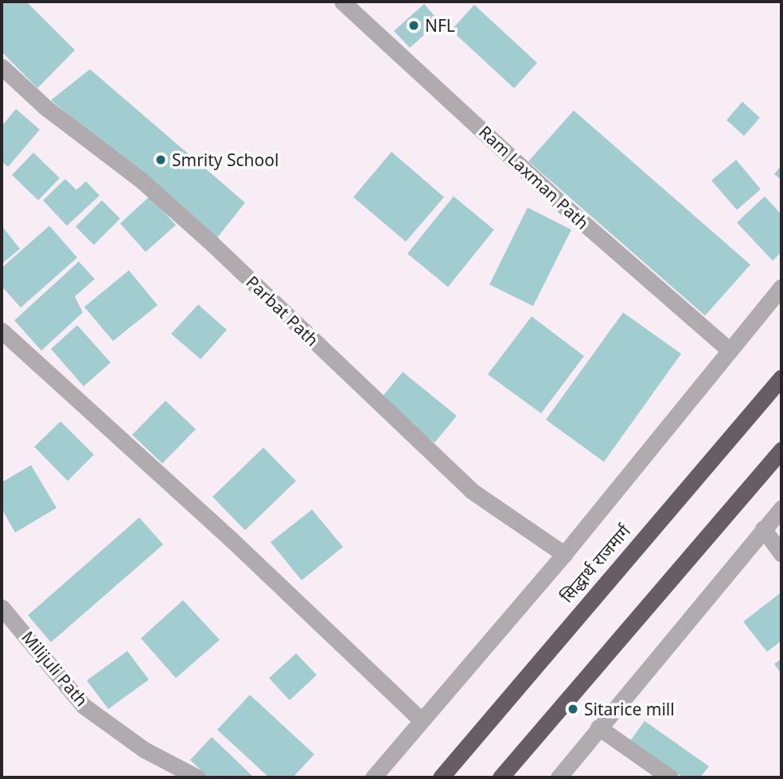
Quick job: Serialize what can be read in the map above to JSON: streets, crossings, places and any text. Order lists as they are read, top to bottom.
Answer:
{
  "streets": {
    "highway": ["सिद्धार्थ राजमार्ग"],
    "street": ["Ram Laxman Path", "Parbat Path", "Milijuli Path"]
  },
  "places": ["NFL", "Smrity School", "Sitarice mill"]
}
